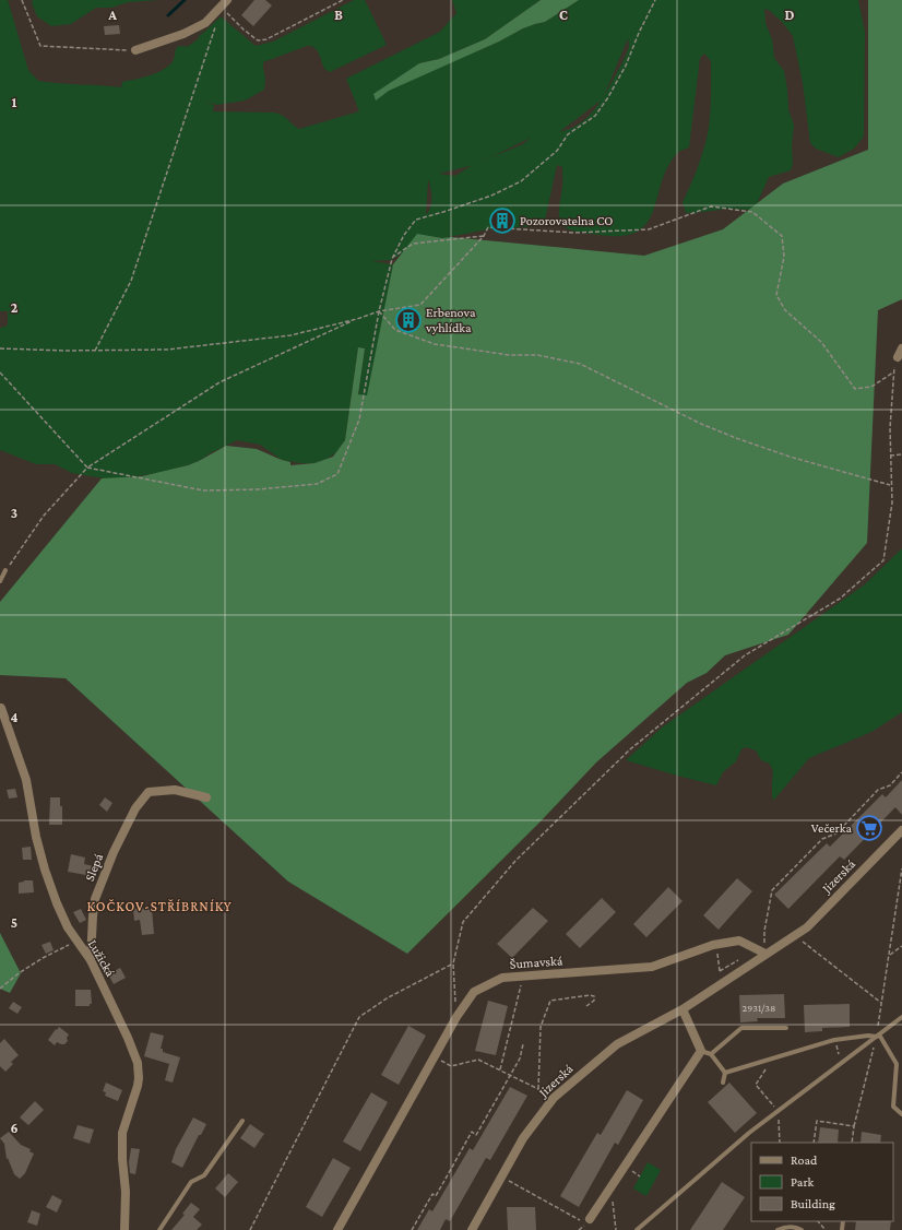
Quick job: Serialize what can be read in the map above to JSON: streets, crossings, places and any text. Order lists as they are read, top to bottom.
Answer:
{
  "streets": {
    "street": [
      "Slepá",
      "Jizerská",
      "Lužická",
      "Šumavská"
    ]
  },
  "crossings": [
    ["Slepá", "Lužická"],
    ["Jizerská", "Šumavská"]
  ],
  "districts": ["KOČKOV-STŘÍBRNÍKY"],
  "places": {
    "building": ["Pozorovatelna CO", "Erbenova vyhlídka"],
    "supermarket": ["Večerka"]
  },
  "house_numbers": ["2931/38"],
  "legend": ["Road", "Park", "Building"],
  "grid": {
    "columns": [
      "A",
      "B",
      "C",
      "D"
    ],
    "rows": [
      "1",
      "2",
      "3",
      "4",
      "5",
      "6"
    ]
  }
}
